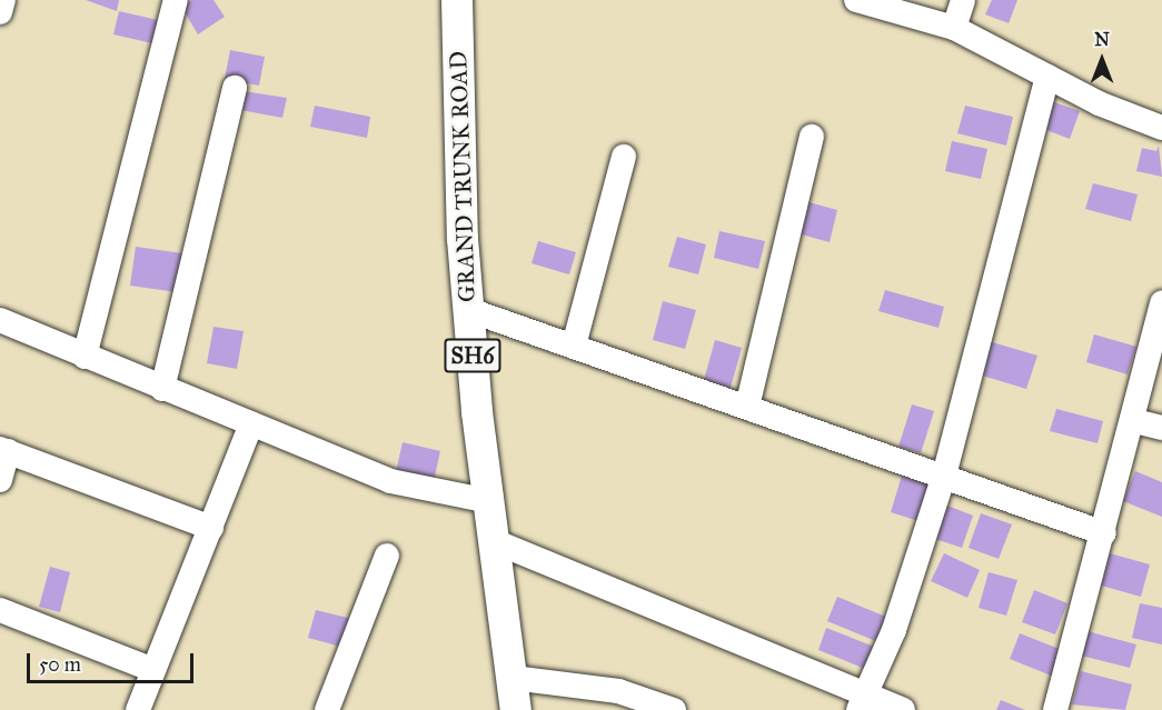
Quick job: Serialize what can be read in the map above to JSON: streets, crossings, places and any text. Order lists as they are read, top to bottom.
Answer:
{
  "streets": {
    "main road": ["GRAND TRUNK ROAD", "SH6"]
  },
  "scale_bar": "50 m",
  "north": "top"
}
